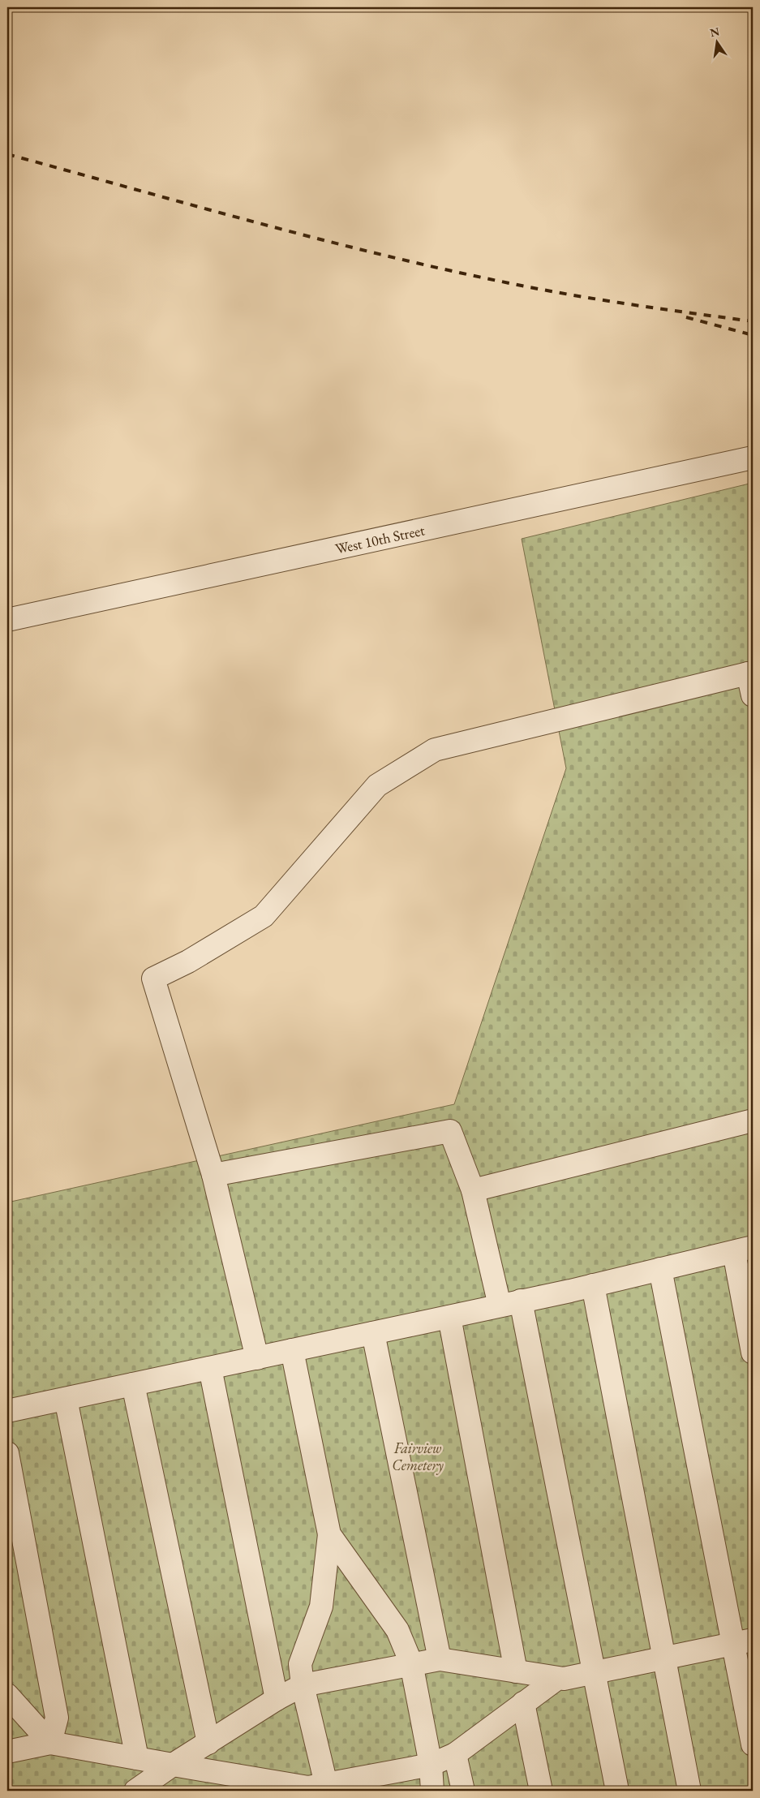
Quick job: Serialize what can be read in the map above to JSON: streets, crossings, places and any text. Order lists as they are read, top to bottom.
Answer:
{
  "streets": {
    "street": ["West 10th Street"]
  },
  "parks": ["Fairview Cemetery"],
  "north": "top"
}
